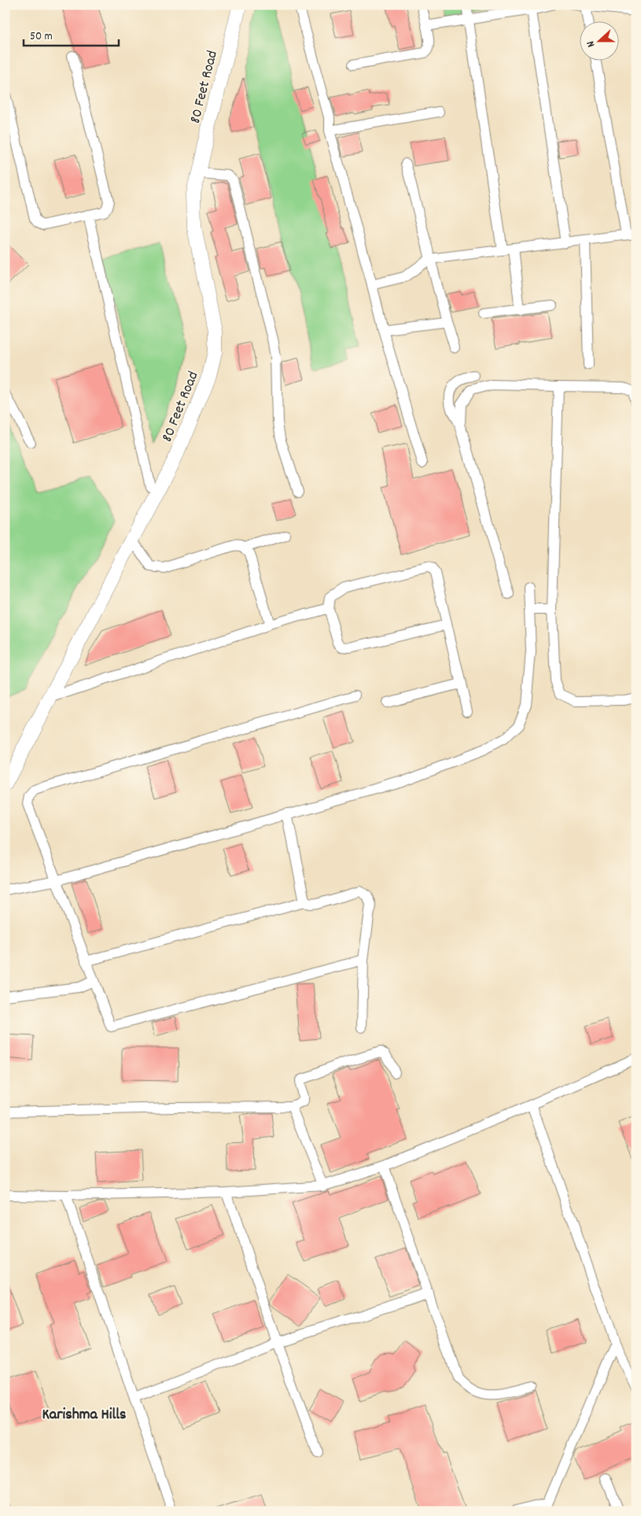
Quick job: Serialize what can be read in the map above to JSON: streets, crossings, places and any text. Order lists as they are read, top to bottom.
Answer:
{
  "streets": {
    "main road": ["80 Feet Road"]
  },
  "districts": ["Karishma Hills"],
  "scale_bar": "50 m",
  "north": "left"
}
